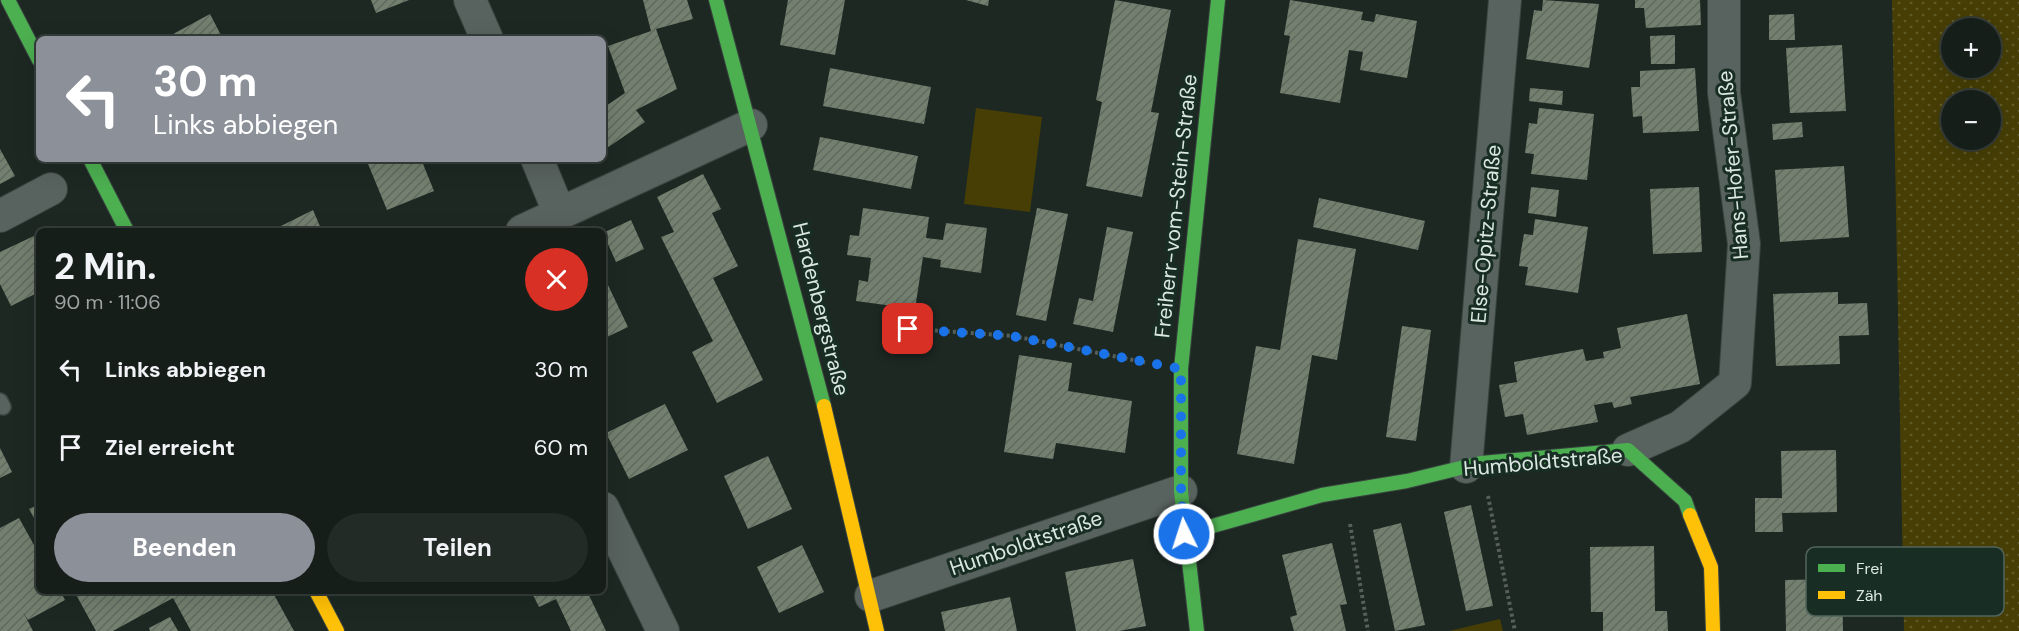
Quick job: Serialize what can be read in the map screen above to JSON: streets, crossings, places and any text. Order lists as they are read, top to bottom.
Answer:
{
  "streets": {
    "street": [
      "Hans-Hofer-Straße",
      "Freiherr-vom-Stein-Straße",
      "Else-Opitz-Straße",
      "Hardenbergstraße",
      "Humboldtstraße"
    ]
  },
  "crossings": [
    ["Hans-Hofer-Straße", "Humboldtstraße"],
    ["Freiherr-vom-Stein-Straße", "Humboldtstraße"],
    ["Else-Opitz-Straße", "Humboldtstraße"],
    ["Hardenbergstraße", "Humboldtstraße"]
  ],
  "legend": ["Frei", "Zäh"],
  "page": {
    "map_buttons": ["+", "−"],
    "turn": ["30 m", "Links abbiegen"],
    "heading": ["2 Min.", "90 m · 11:06"],
    "list": [
      {
        "name": "Links abbiegen",
        "value": "30 m"
      },
      {
        "name": "Ziel erreicht",
        "value": "60 m"
      }
    ],
    "buttons": ["Beenden", "Teilen"]
  }
}
